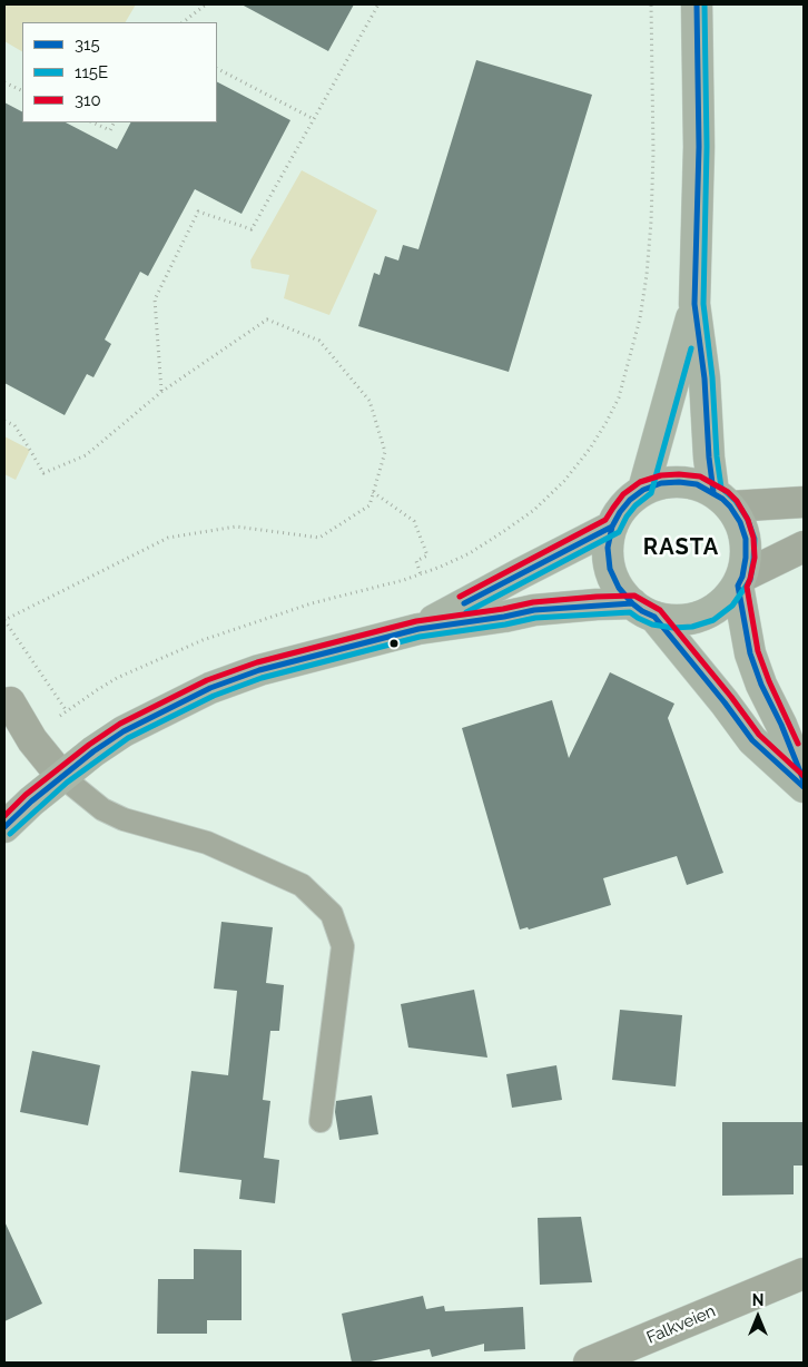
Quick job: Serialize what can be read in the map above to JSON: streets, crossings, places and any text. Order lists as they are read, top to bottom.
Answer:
{
  "streets": {
    "street": ["Falkveien"]
  },
  "districts": ["RASTA"],
  "lines": ["transit line 315", "transit line 115E", "transit line 310"],
  "legend": ["315", "115E", "310"],
  "north": "top"
}
